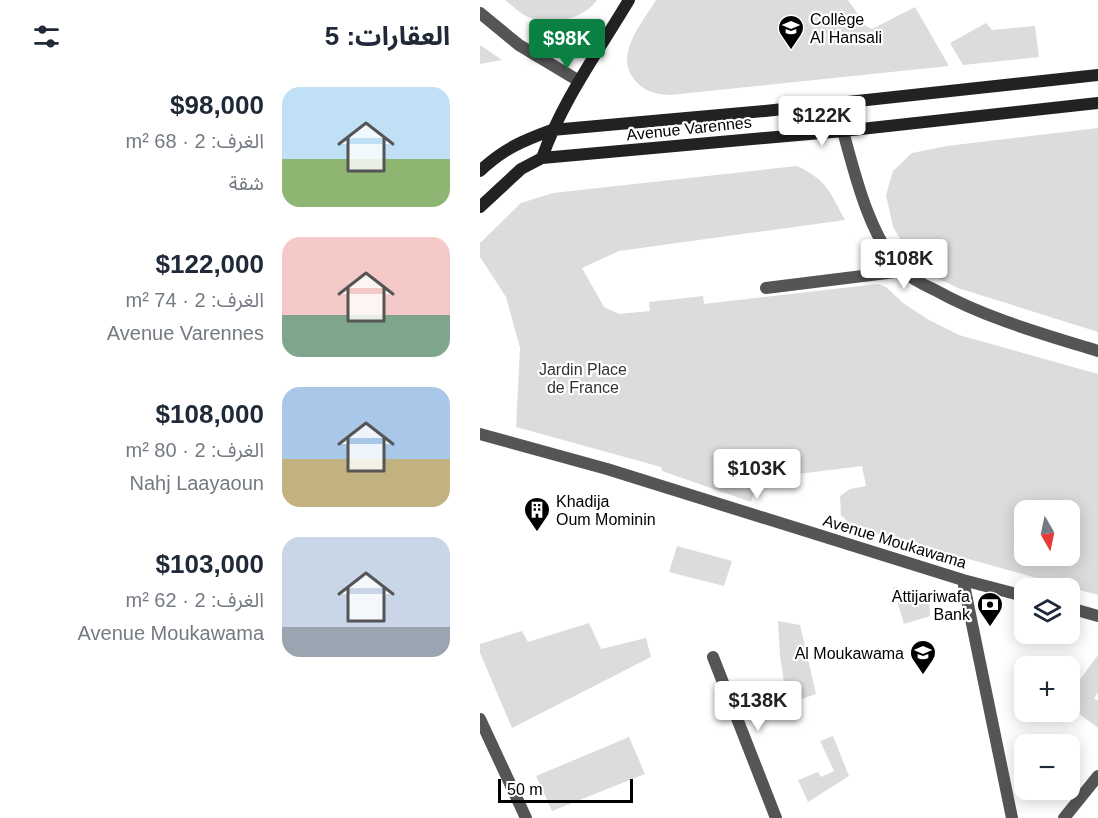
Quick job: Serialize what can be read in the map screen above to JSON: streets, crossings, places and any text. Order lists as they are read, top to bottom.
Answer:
{
  "streets": {
    "main road": ["Avenue Varennes"],
    "street": ["Avenue Moukawama"]
  },
  "parks": ["Jardin Place de France"],
  "places": {
    "school or university": ["Collège Al Hansali", "Al Moukawama"],
    "building": ["Khadija Oum Mominin"],
    "bank": ["Attijariwafa Bank"]
  },
  "scale_bar": "50 m",
  "north": "bottom",
  "page": {
    "heading": "العقارات: 5",
    "price": [
      "$98K",
      "$122K",
      "$108K",
      "$103K",
      "$138K"
    ],
    "list": [
      {
        "name": "$98,000",
        "note": "الغرف: 2 · 68 m² · شقة"
      },
      {
        "name": "$122,000",
        "note": "الغرف: 2 · 74 m² · Avenue Varennes"
      },
      {
        "name": "$108,000",
        "note": "الغرف: 2 · 80 m² · Nahj Laayaoun"
      },
      {
        "name": "$103,000",
        "note": "الغرف: 2 · 62 m² · Avenue Moukawama"
      }
    ],
    "map_buttons": ["+", "−"],
    "scale": "50 m"
  }
}
